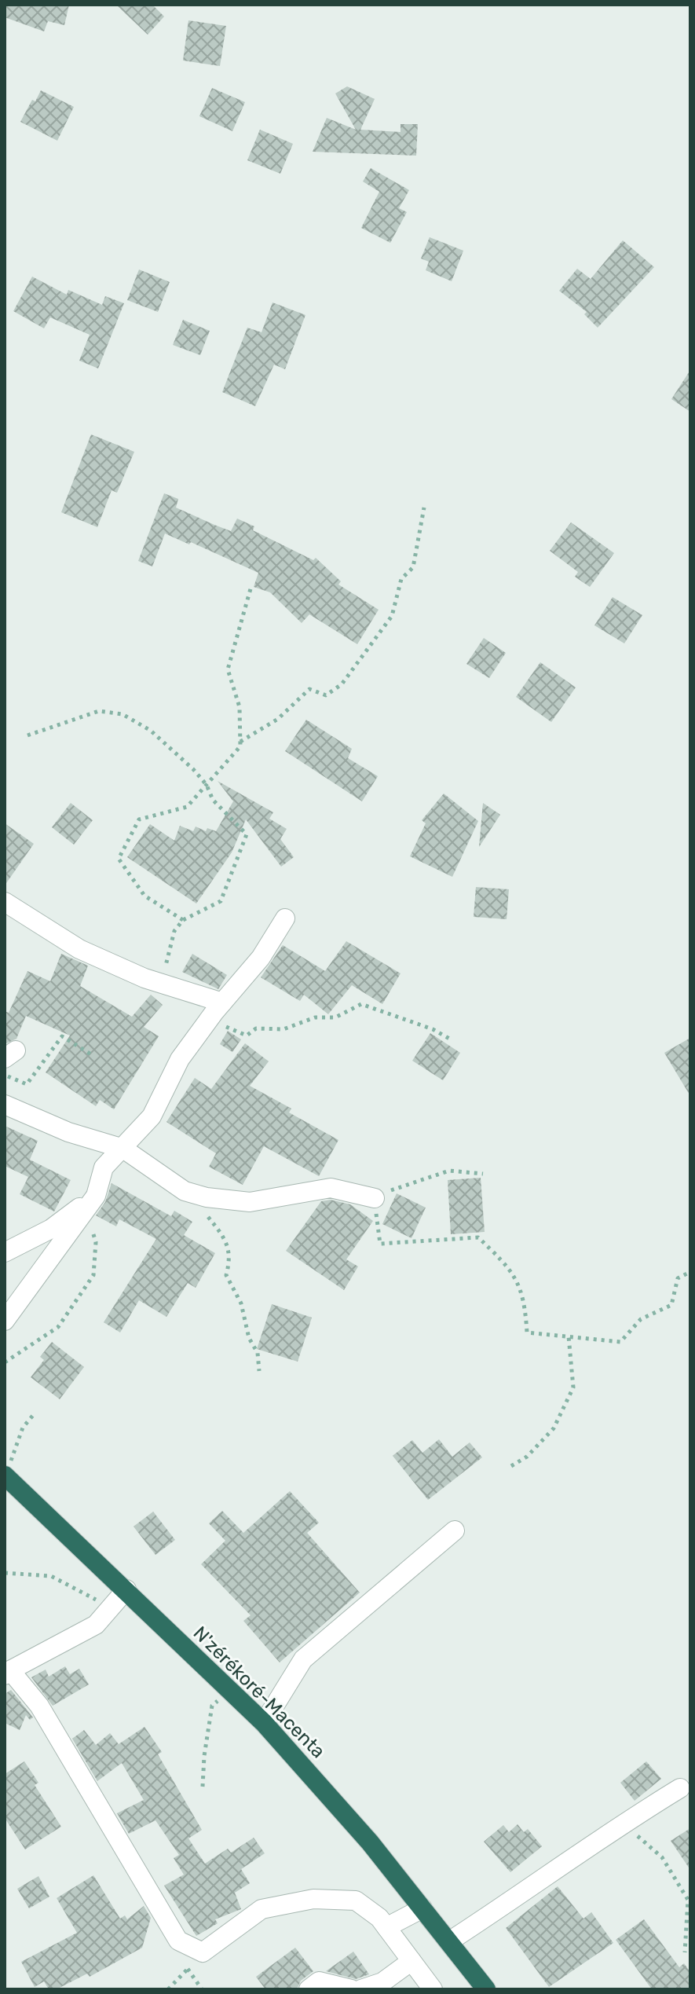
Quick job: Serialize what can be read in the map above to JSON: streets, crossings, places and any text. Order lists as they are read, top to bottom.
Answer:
{
  "streets": {
    "highway": ["N'zérékoré-Macenta"]
  }
}
